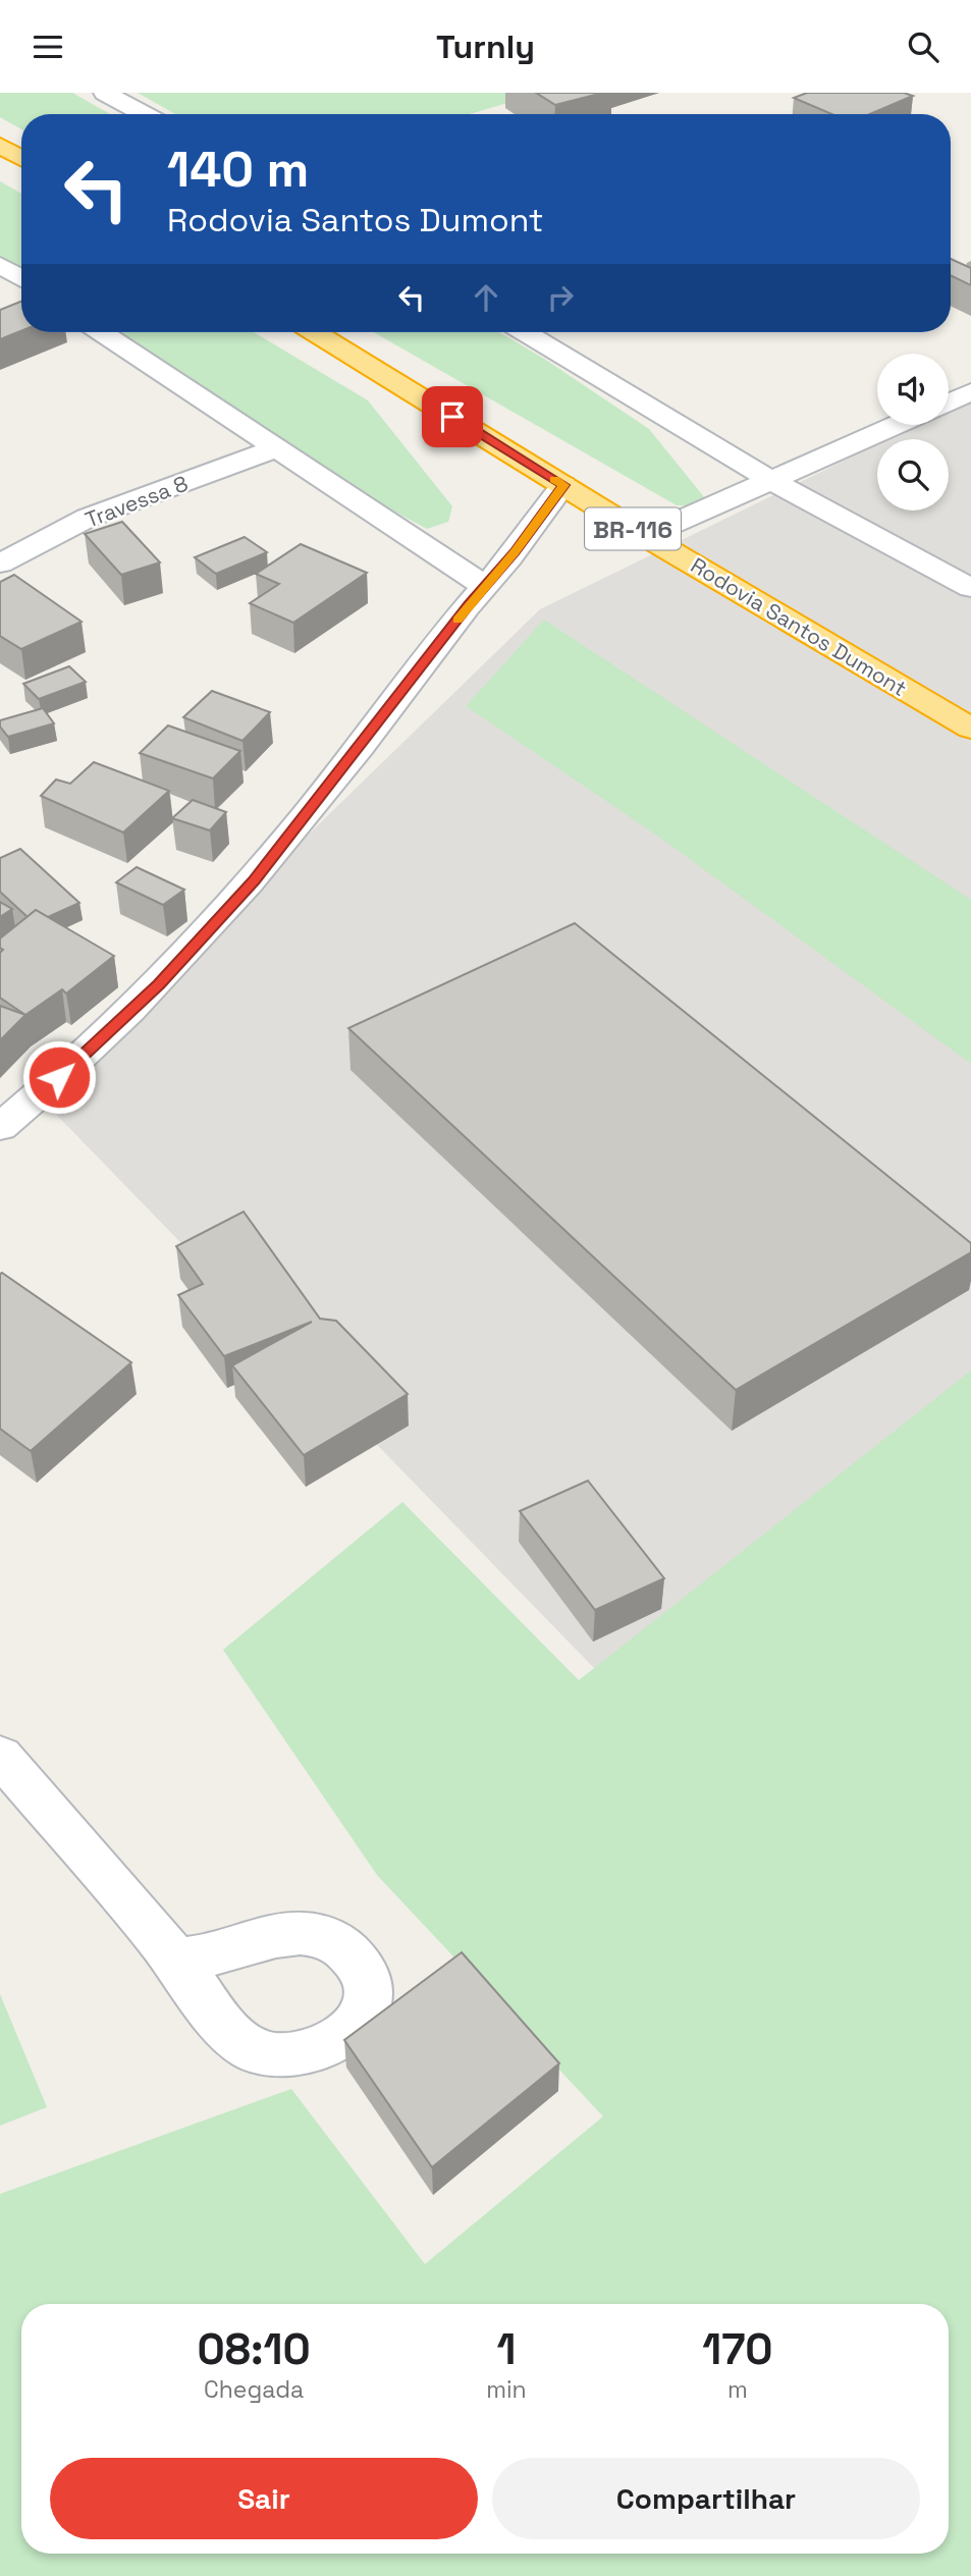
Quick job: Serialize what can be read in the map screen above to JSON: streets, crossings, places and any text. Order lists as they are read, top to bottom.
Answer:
{
  "streets": {
    "highway": ["BR-116", "Rodovia Santos Dumont"],
    "street": ["Travessa 8"]
  },
  "page": {
    "header": "Turnly",
    "turn": ["140 m", "Rodovia Santos Dumont"],
    "eta": [
      "08:10",
      "Chegada",
      "1",
      "min",
      "170",
      "m"
    ],
    "buttons": ["Sair", "Compartilhar"]
  }
}
